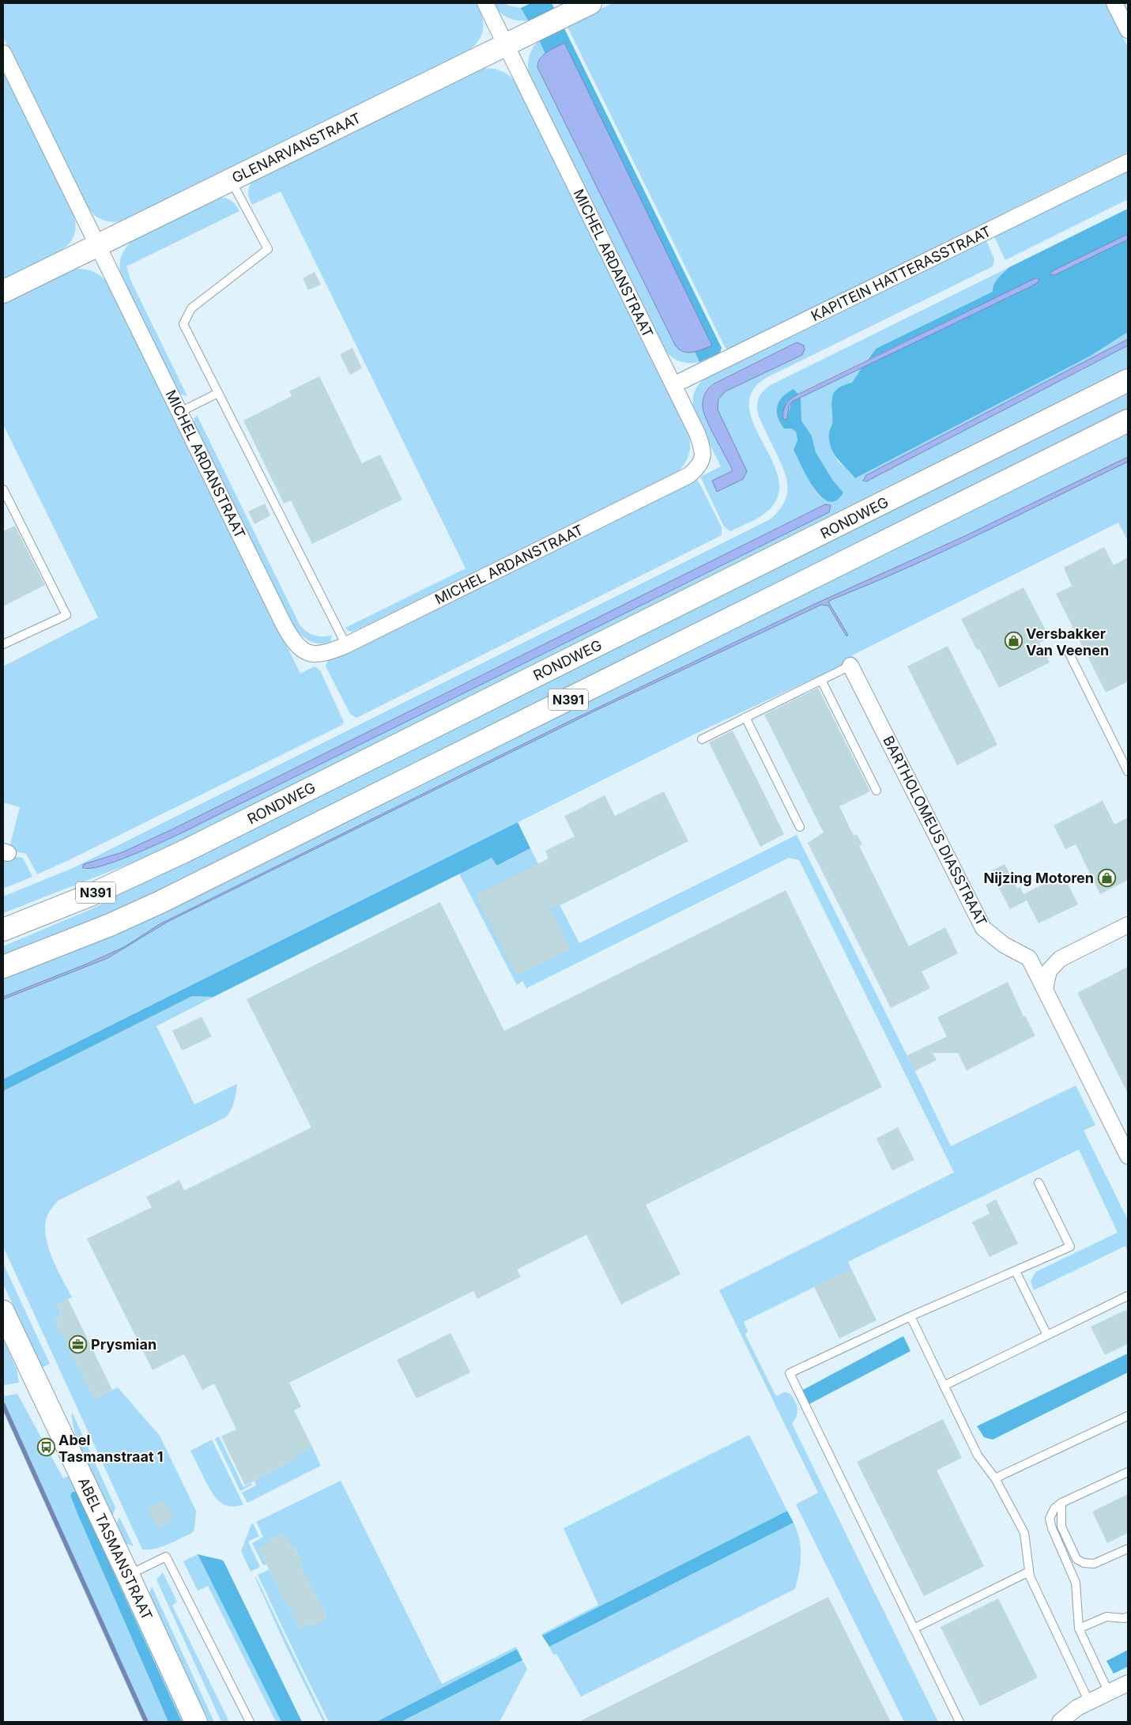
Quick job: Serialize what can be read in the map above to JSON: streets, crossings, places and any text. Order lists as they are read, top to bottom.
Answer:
{
  "streets": {
    "main road": [
      "GLENARVANSTRAAT",
      "RONDWEG",
      "N391",
      "ABEL TASMANSTRAAT"
    ],
    "street": ["MICHEL ARDANSTRAAT", "KAPITEIN HATTERASSTRAAT", "BARTHOLOMEUS DIASSTRAAT"]
  },
  "crossings": [
    ["GLENARVANSTRAAT", "MICHEL ARDANSTRAAT"],
    ["MICHEL ARDANSTRAAT", "KAPITEIN HATTERASSTRAAT"]
  ],
  "places": {
    "shop": ["Versbakker Van Veenen", "Nijzing Motoren"],
    "office": ["Prysmian"],
    "bus stop": ["Abel Tasmanstraat 1"]
  }
}
